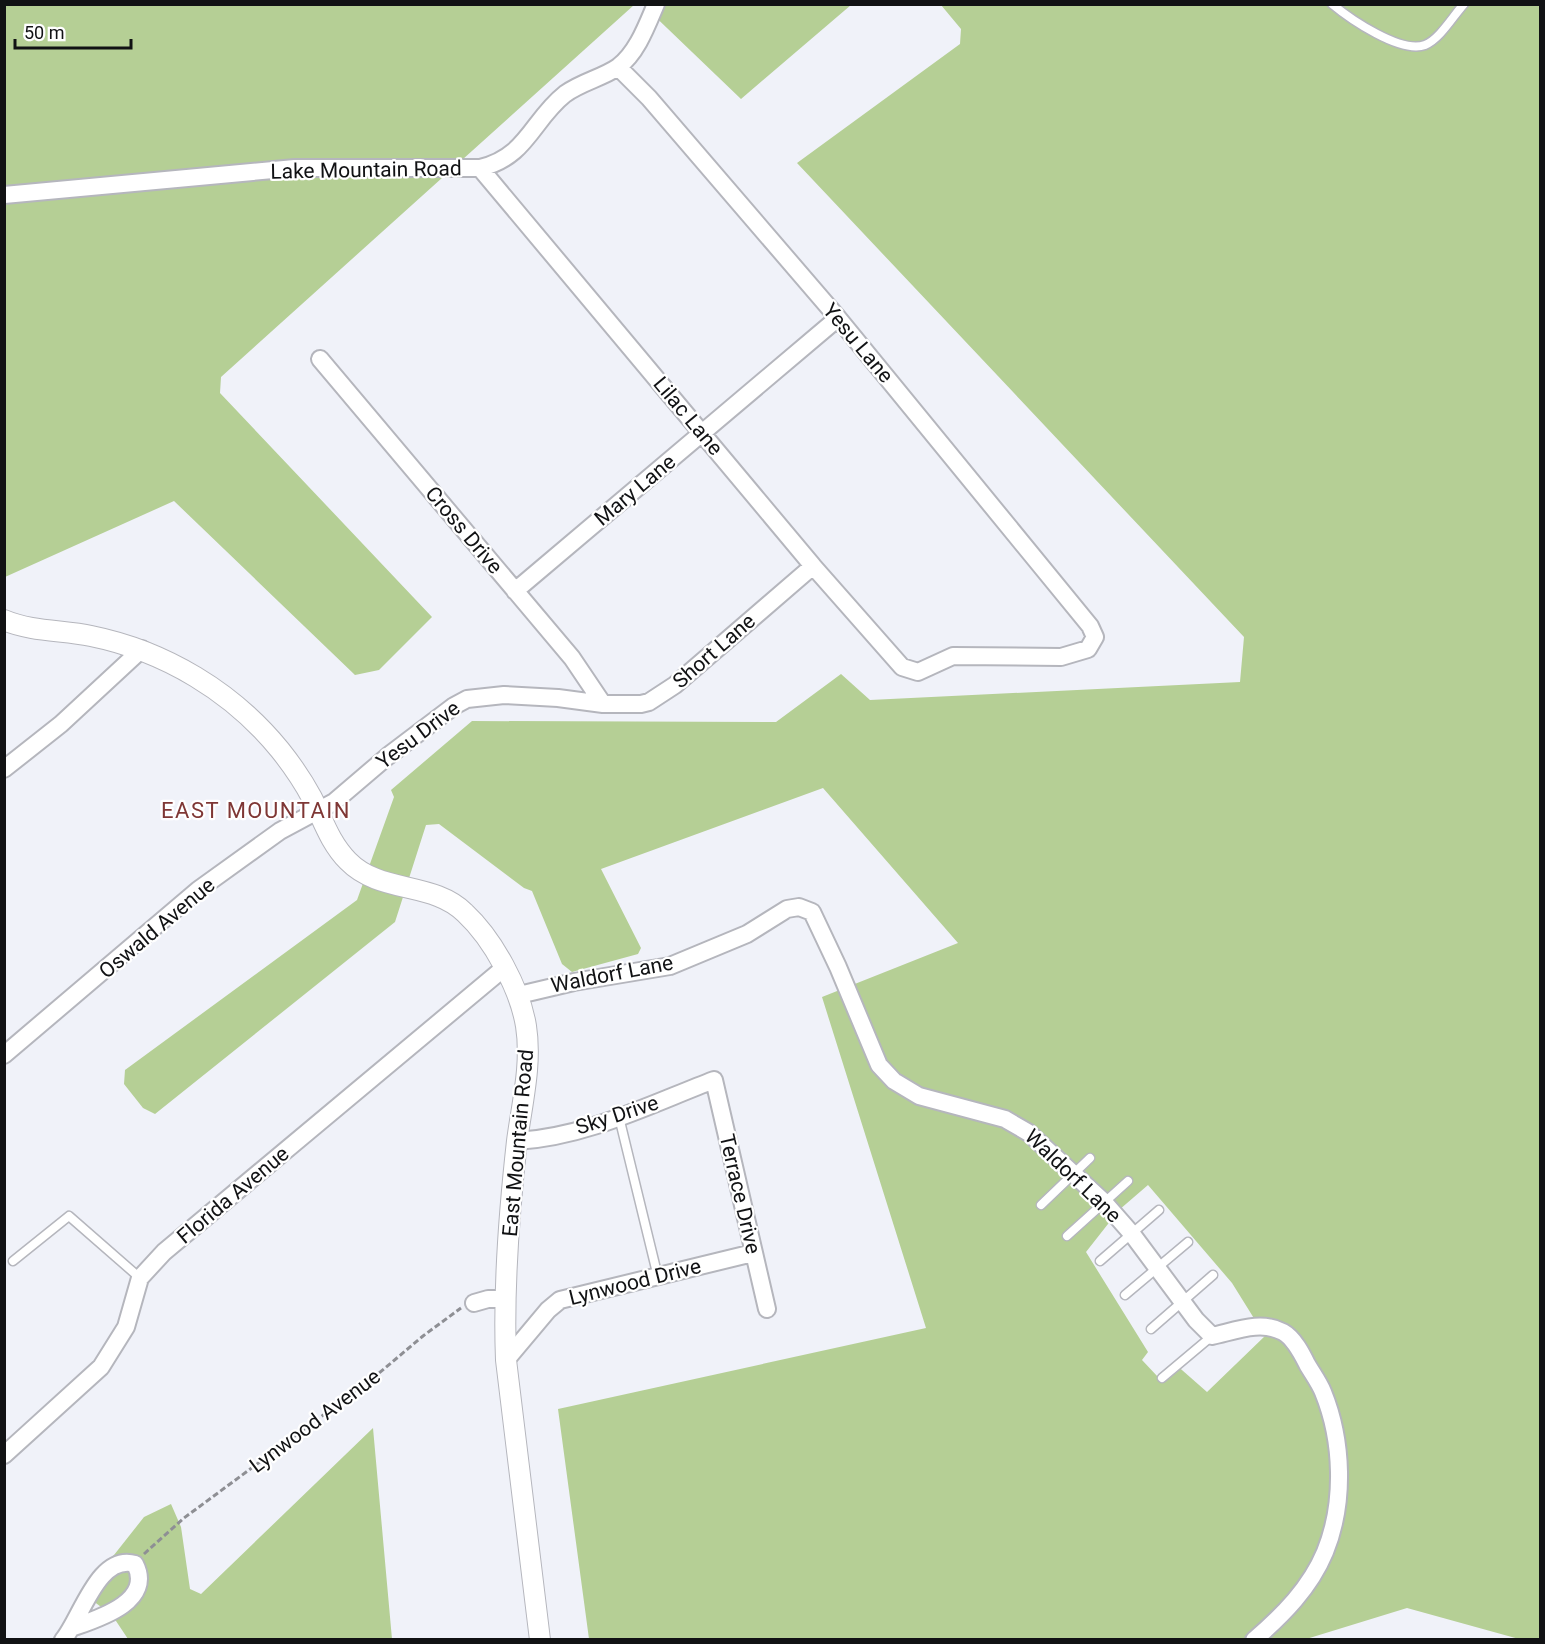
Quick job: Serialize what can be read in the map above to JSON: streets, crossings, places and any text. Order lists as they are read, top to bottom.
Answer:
{
  "streets": {
    "street": [
      "Lake Mountain Road",
      "Yesu Lane",
      "Lilac Lane",
      "Mary Lane",
      "Cross Drive",
      "Short Lane",
      "Yesu Drive",
      "Oswald Avenue",
      "Waldorf Lane",
      "Sky Drive",
      "East Mountain Road",
      "Terrace Drive",
      "Florida Avenue",
      "Lynwood Drive"
    ],
    "path": ["Lynwood Avenue"]
  },
  "crossings": [
    ["Lake Mountain Road", "Yesu Lane"],
    ["Lake Mountain Road", "Lilac Lane"],
    ["Yesu Lane", "Lilac Lane"],
    ["Yesu Lane", "Mary Lane"],
    ["Lilac Lane", "Mary Lane"],
    ["Lilac Lane", "Short Lane"],
    ["Mary Lane", "Cross Drive"],
    ["Cross Drive", "Short Lane"],
    ["Cross Drive", "Yesu Drive"],
    ["Short Lane", "Yesu Drive"],
    ["Yesu Drive", "Oswald Avenue"],
    ["Yesu Drive", "East Mountain Road"],
    ["Oswald Avenue", "East Mountain Road"],
    ["Waldorf Lane", "East Mountain Road"],
    ["Sky Drive", "East Mountain Road"],
    ["Sky Drive", "Terrace Drive"],
    ["East Mountain Road", "Florida Avenue"],
    ["East Mountain Road", "Lynwood Drive"],
    ["Terrace Drive", "Lynwood Drive"]
  ],
  "districts": ["EAST MOUNTAIN"],
  "scale_bar": "50 m"
}
